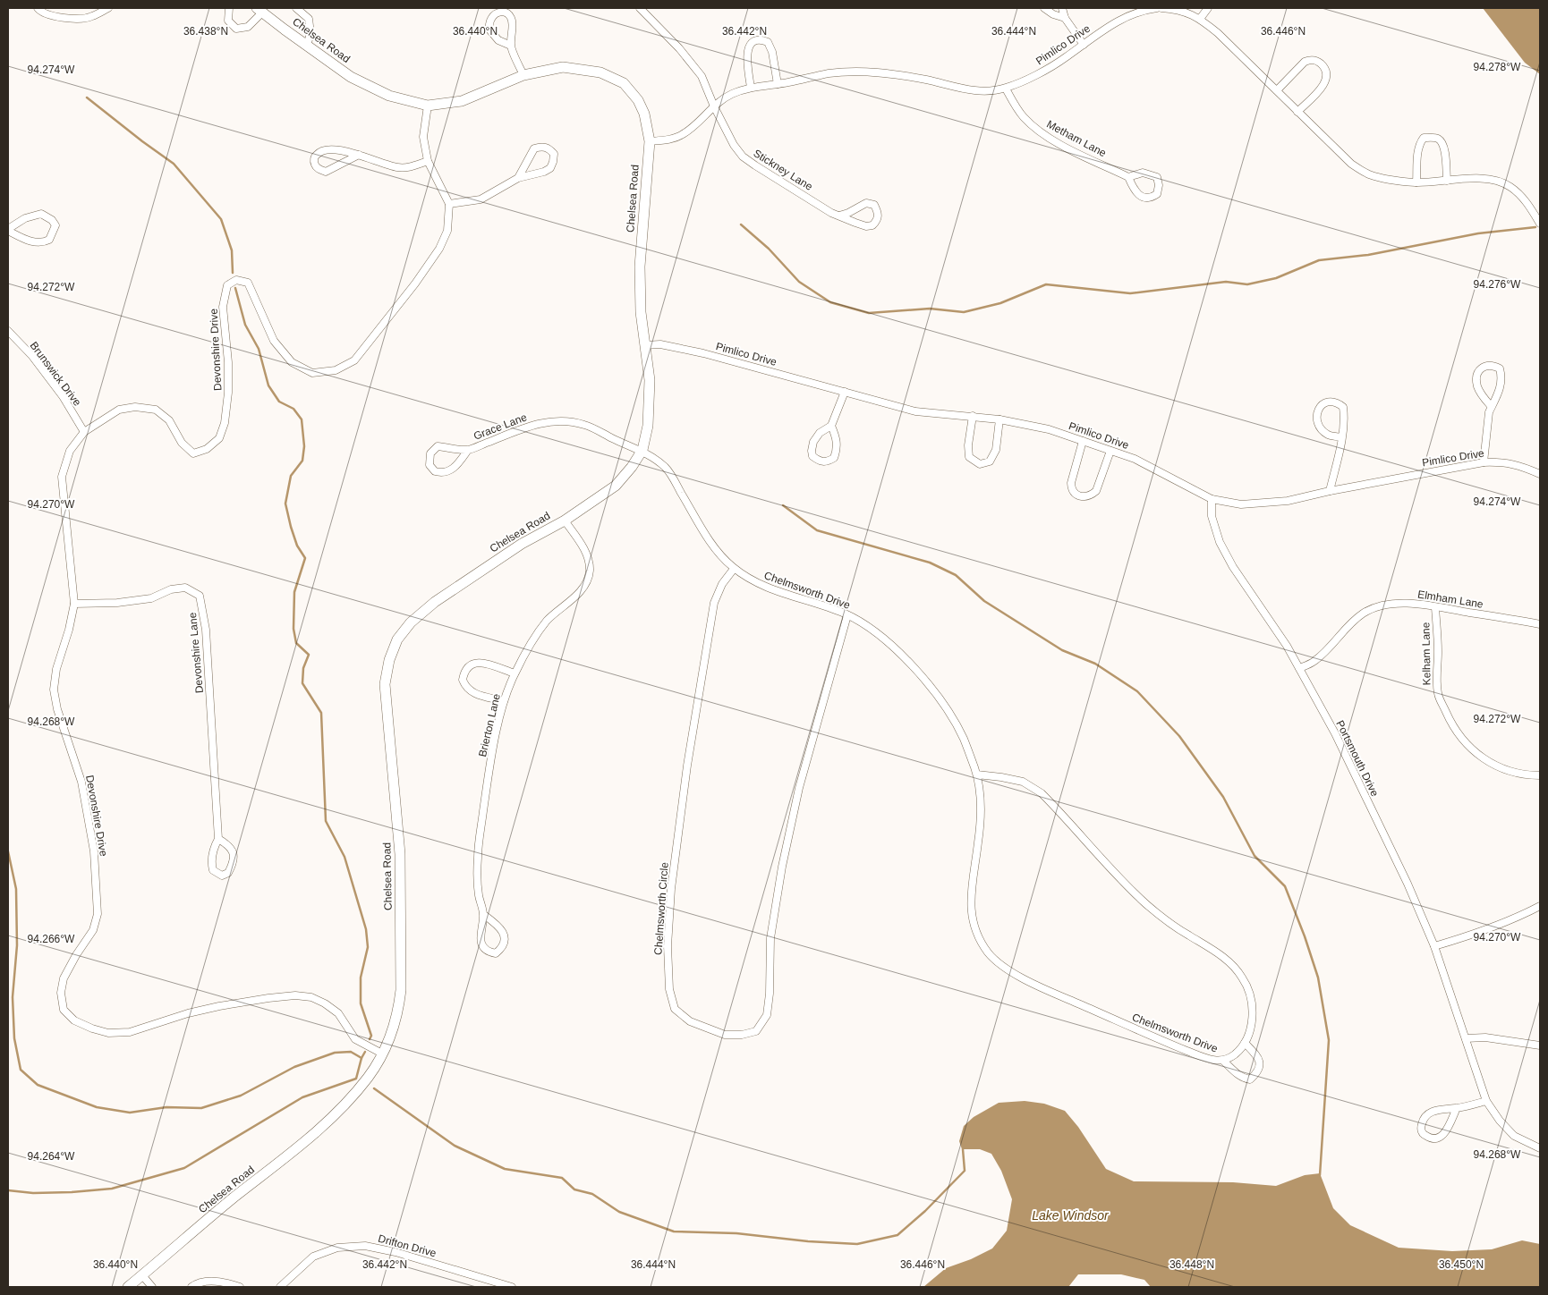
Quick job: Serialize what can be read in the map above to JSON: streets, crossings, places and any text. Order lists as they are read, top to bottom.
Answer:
{
  "streets": {
    "street": [
      "Chelsea Road",
      "Pimlico Drive",
      "Metham Lane",
      "Stickney Lane",
      "Devonshire Drive",
      "Brunswick Drive",
      "Grace Lane",
      "Chelmsworth Drive",
      "Elmham Lane",
      "Devonshire Lane",
      "Kelham Lane",
      "Brierton Lane",
      "Portsmouth Drive",
      "Chelmsworth Circle",
      "Drifton Drive"
    ]
  },
  "crossings": [
    ["Chelsea Road", "Pimlico Drive"],
    ["Chelsea Road", "Devonshire Drive"],
    ["Chelsea Road", "Grace Lane"],
    ["Chelsea Road", "Chelmsworth Drive"],
    ["Chelsea Road", "Brierton Lane"],
    ["Pimlico Drive", "Metham Lane"],
    ["Pimlico Drive", "Stickney Lane"],
    ["Pimlico Drive", "Portsmouth Drive"],
    ["Devonshire Drive", "Brunswick Drive"],
    ["Devonshire Drive", "Devonshire Lane"],
    ["Grace Lane", "Chelmsworth Drive"],
    ["Chelmsworth Drive", "Chelmsworth Circle"],
    ["Elmham Lane", "Kelham Lane"],
    ["Elmham Lane", "Portsmouth Drive"]
  ],
  "water": ["Lake Windsor"],
  "coordinates": [
    "36.438°N",
    "36.440°N",
    "36.442°N",
    "36.444°N",
    "36.446°N",
    "94.278°W",
    "94.274°W",
    "94.276°W",
    "94.272°W",
    "94.270°W",
    "94.268°W",
    "94.266°W",
    "94.264°W",
    "36.448°N",
    "36.450°N"
  ]
}
